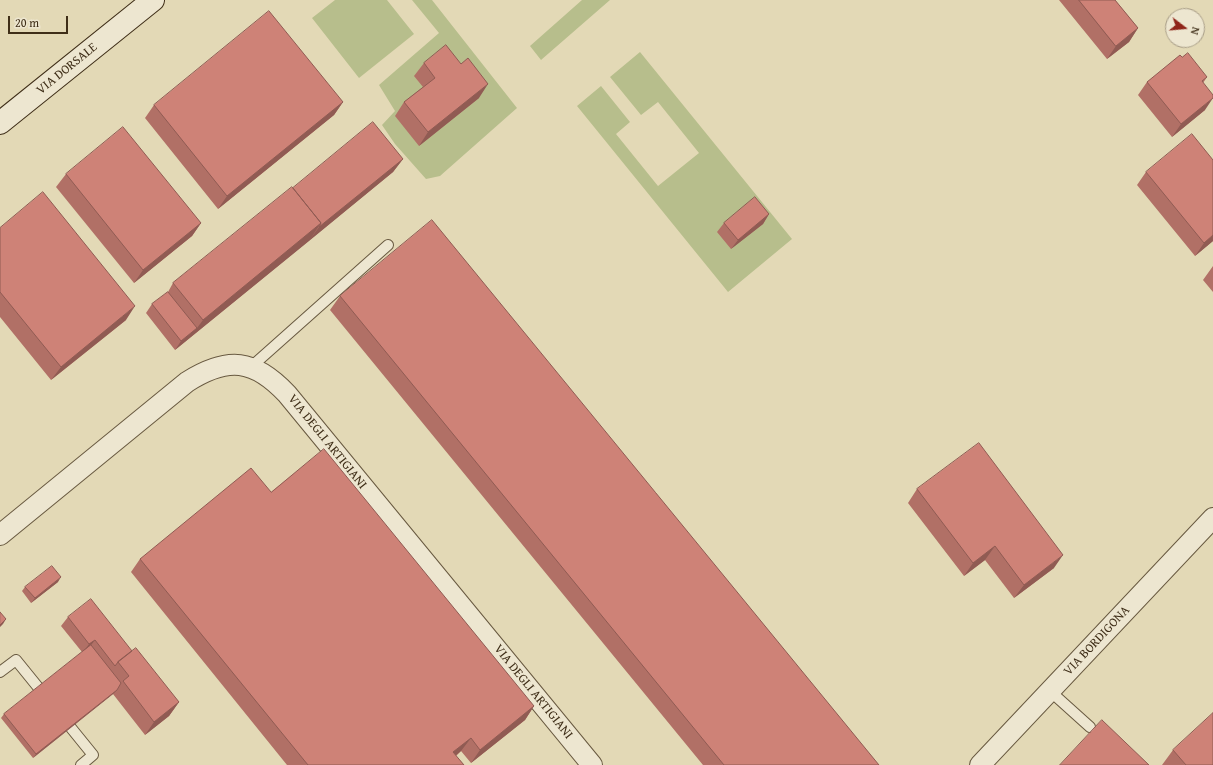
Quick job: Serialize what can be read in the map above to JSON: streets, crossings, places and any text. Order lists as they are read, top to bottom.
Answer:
{
  "streets": {
    "street": ["VIA DORSALE", "VIA DEGLI ARTIGIANI", "VIA BORDIGONA"]
  },
  "scale_bar": "20 m",
  "north": "right"
}
